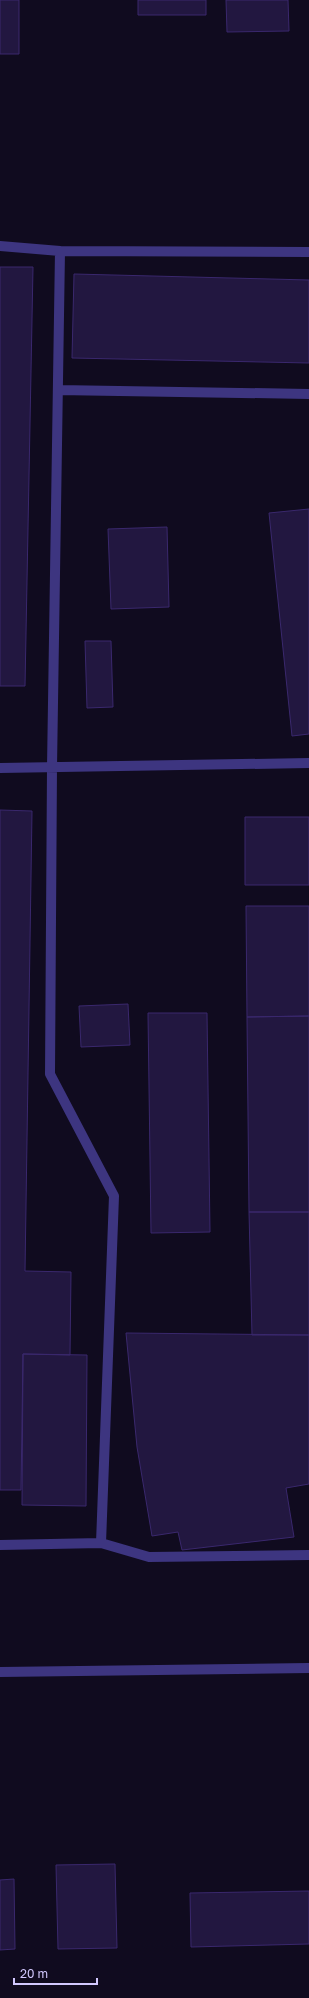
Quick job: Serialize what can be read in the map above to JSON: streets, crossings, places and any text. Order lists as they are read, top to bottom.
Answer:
{
  "scale_bar": "20 m"
}
